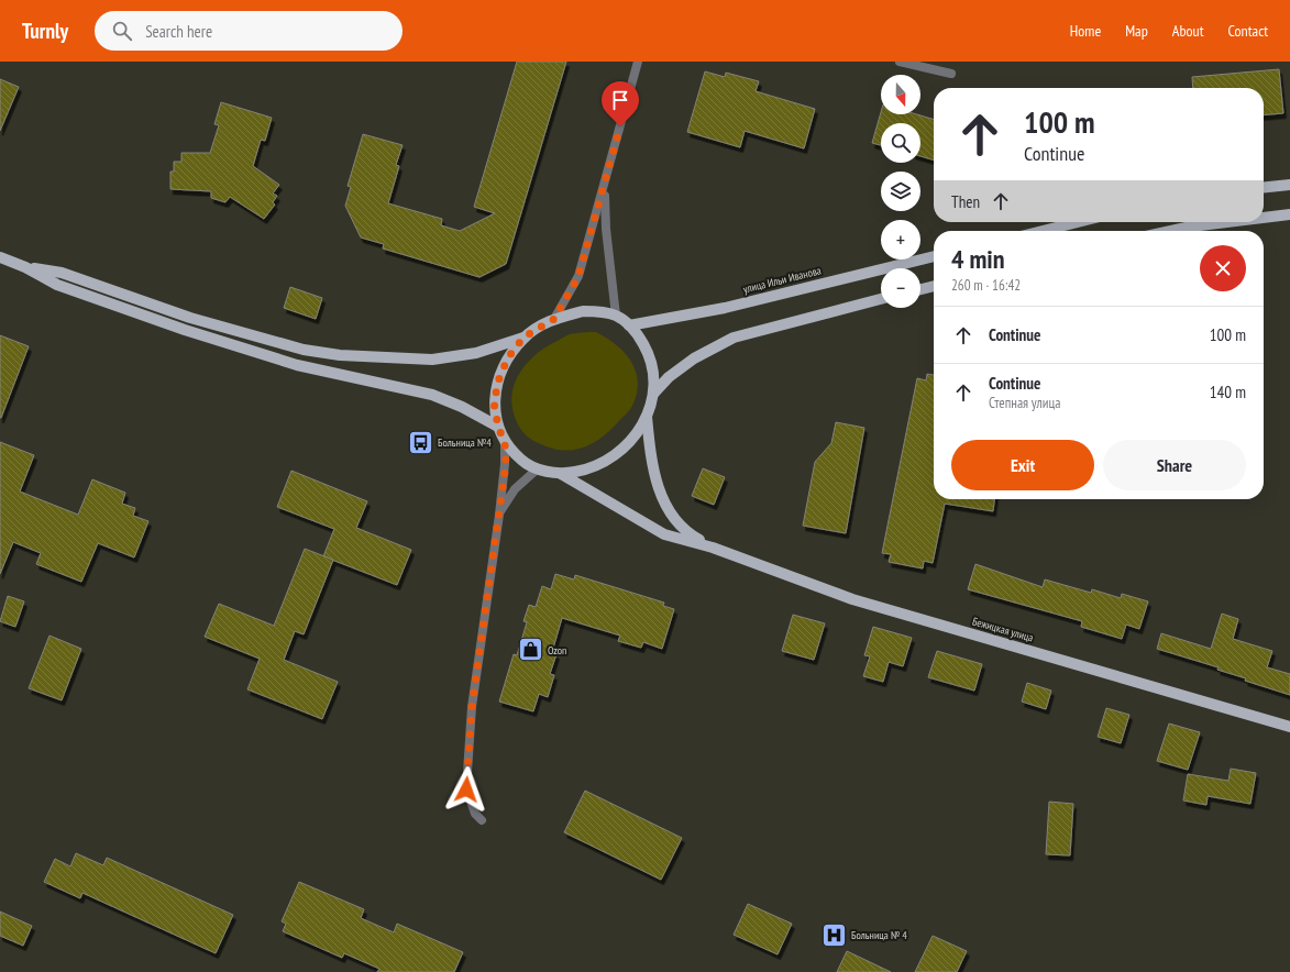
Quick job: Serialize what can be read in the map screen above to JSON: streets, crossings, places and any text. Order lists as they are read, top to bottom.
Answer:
{
  "streets": {
    "main road": ["улица Ильи Иванова", "Бежицкая улица"]
  },
  "places": {
    "bus stop": ["Больница №4"],
    "shop": ["Ozon"],
    "hospital": ["Больница № 4"]
  },
  "north": "bottom",
  "page": {
    "header": "Turnly",
    "search": "Search here",
    "nav": [
      "Home",
      "Map",
      "About",
      "Contact"
    ],
    "map_buttons": ["+", "−"],
    "turn": ["100 m", "Continue"],
    "then": "Then",
    "heading": ["4 min", "260 m · 16:42"],
    "list": [
      {
        "name": "Continue",
        "value": "100 m"
      },
      {
        "name": "Continue",
        "note": "Степная улица",
        "value": "140 m"
      }
    ],
    "buttons": ["Exit", "Share"]
  }
}
